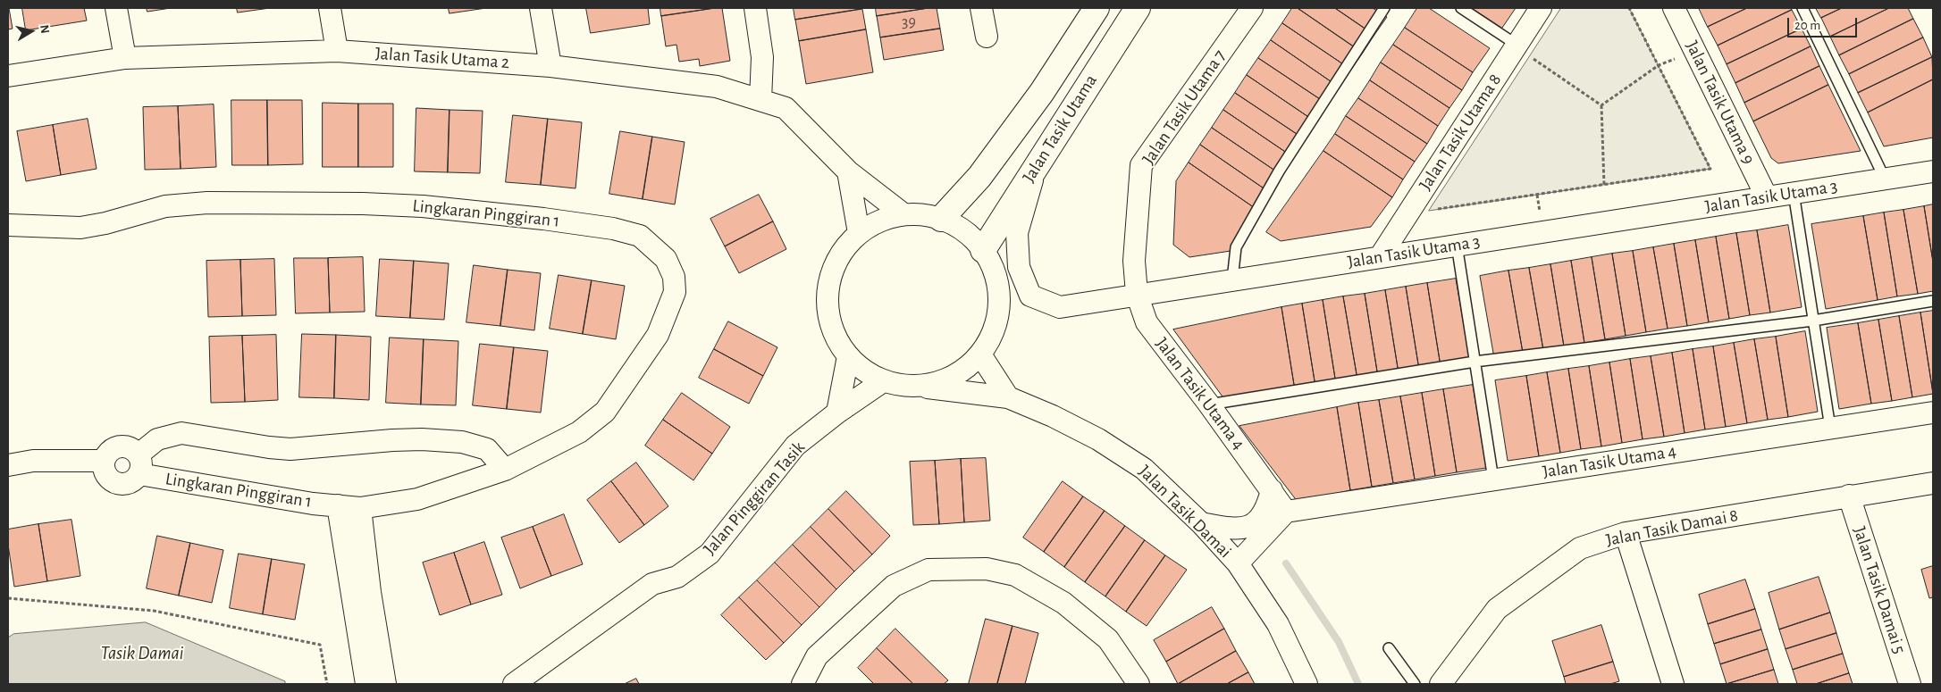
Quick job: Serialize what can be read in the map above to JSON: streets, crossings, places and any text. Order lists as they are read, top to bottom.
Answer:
{
  "streets": {
    "street": [
      "Jalan Tasik Utama 2",
      "Jalan Tasik Utama 9",
      "Jalan Tasik Utama 7",
      "Jalan Tasik Utama",
      "Jalan Tasik Utama 8",
      "Jalan Tasik Utama 3",
      "Lingkaran Pinggiran 1",
      "Jalan Tasik Utama 4",
      "Jalan Pinggiran Tasik",
      "Jalan Tasik Damai",
      "Jalan Tasik Damai 8",
      "Jalan Tasik Damai 5"
    ]
  },
  "crossings": [
    ["Jalan Tasik Utama 9", "Jalan Tasik Utama 3"],
    ["Jalan Tasik Utama 7", "Jalan Tasik Utama 3"],
    ["Jalan Tasik Utama 7", "Jalan Tasik Utama 4"],
    ["Jalan Tasik Utama", "Jalan Tasik Utama 3"],
    ["Jalan Tasik Utama 8", "Jalan Tasik Utama 3"],
    ["Jalan Tasik Utama 3", "Jalan Tasik Utama 4"],
    ["Jalan Tasik Damai 8", "Jalan Tasik Damai 5"]
  ],
  "water": ["Tasik Damai"],
  "house_numbers": ["39"],
  "scale_bar": "20 m",
  "north": "right"
}
